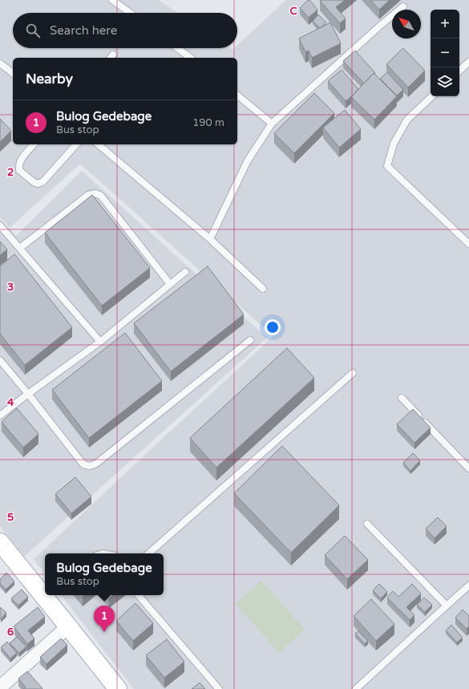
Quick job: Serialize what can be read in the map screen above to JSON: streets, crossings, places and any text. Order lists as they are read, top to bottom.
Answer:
{
  "north": "top left",
  "page": {
    "map_buttons": ["+", "−"],
    "search": "Search here",
    "heading": "Nearby",
    "list": [
      {
        "mark": "1",
        "name": "Bulog Gedebage",
        "note": "Bus stop",
        "value": "190 m"
      }
    ],
    "popup": ["Bulog Gedebage", "Bus stop"],
    "pins": "1"
  },
  "grid": {
    "columns": ["C"],
    "rows": [
      "2",
      "3",
      "4",
      "5",
      "6"
    ]
  }
}
